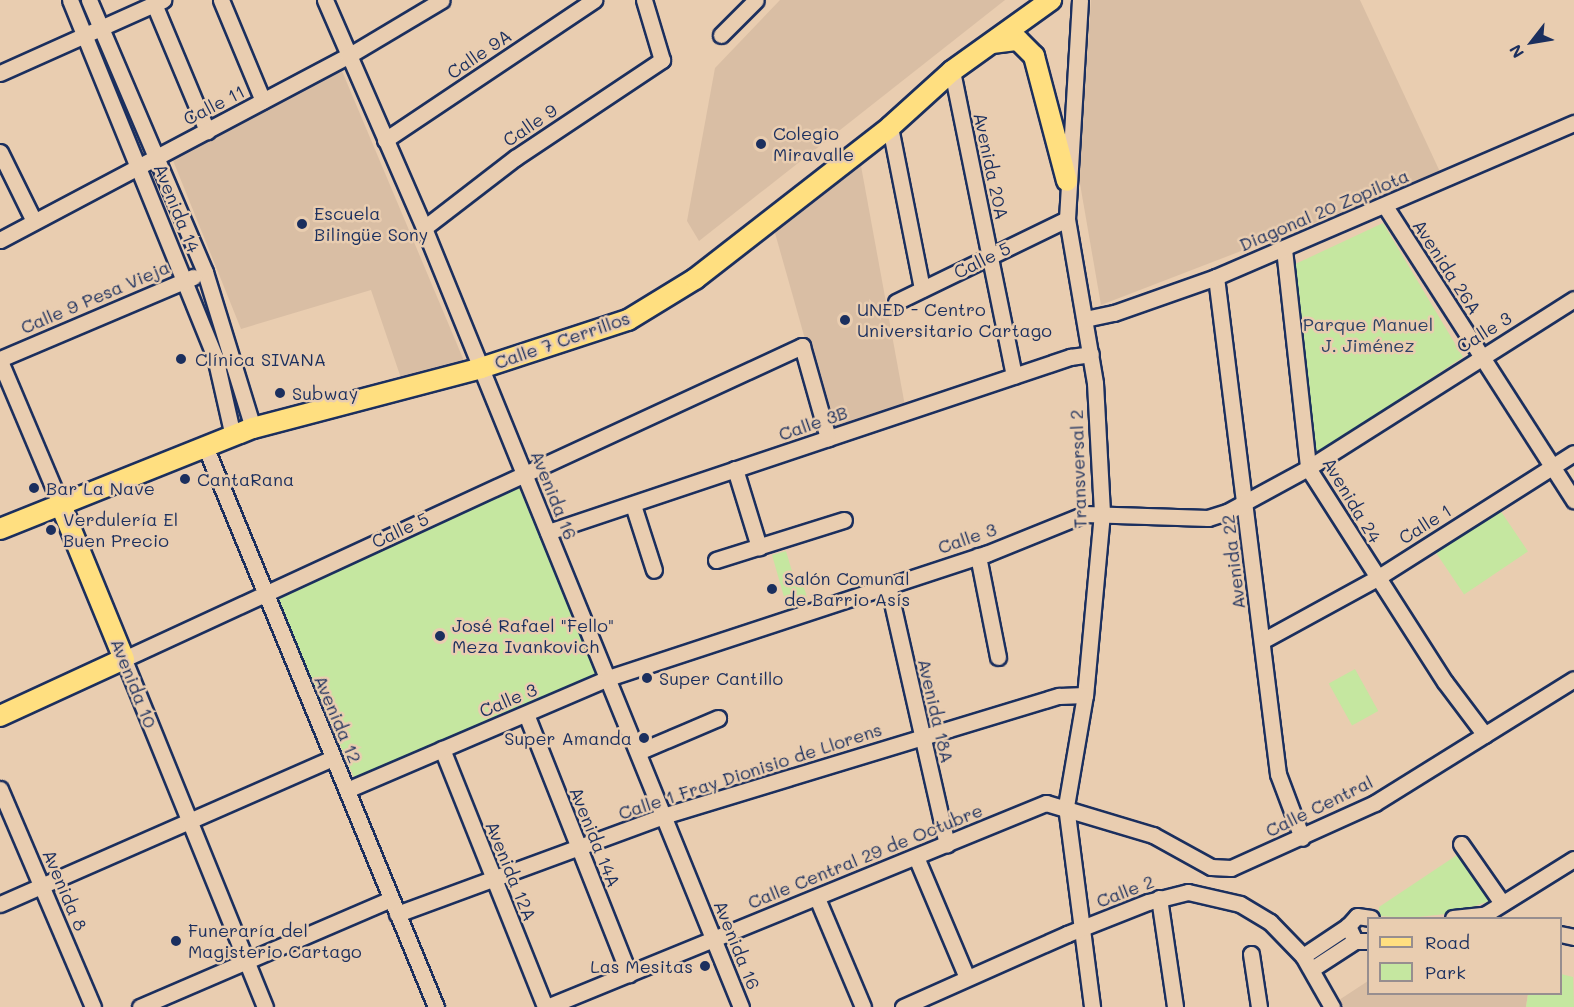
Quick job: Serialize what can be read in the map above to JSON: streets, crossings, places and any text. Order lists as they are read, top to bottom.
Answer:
{
  "streets": {
    "main road": ["Calle 5", "Calle 7 Cerrillos", "Avenida 10"],
    "street": [
      "Calle 9A",
      "Calle 11",
      "Calle 9",
      "Avenida 20A",
      "Avenida 14",
      "Diagonal 20 Zopilota",
      "Avenida 26A",
      "Calle 9 Pesa Vieja",
      "Calle 3",
      "Calle 3B",
      "Transversal 2",
      "Avenida 16",
      "Avenida 24",
      "Calle 1",
      "Avenida 22",
      "Avenida 18A",
      "Avenida 12",
      "Calle 1 Fray Dionisio de Llorens",
      "Calle Central",
      "Avenida 14A",
      "Calle Central 29 de Octubre",
      "Avenida 12A",
      "Avenida 8",
      "Calle 2"
    ]
  },
  "crossings": [
    ["Calle 9A", "Avenida 16"],
    ["Calle 11", "Avenida 14"],
    ["Calle 11", "Avenida 16"],
    ["Calle 9", "Avenida 16"],
    ["Avenida 20A", "Calle 5"],
    ["Avenida 20A", "Calle 7 Cerrillos"],
    ["Avenida 20A", "Calle 3B"],
    ["Avenida 14", "Calle 9 Pesa Vieja"],
    ["Avenida 14", "Calle 7 Cerrillos"],
    ["Diagonal 20 Zopilota", "Avenida 26A"],
    ["Diagonal 20 Zopilota", "Transversal 2"],
    ["Diagonal 20 Zopilota", "Avenida 24"],
    ["Diagonal 20 Zopilota", "Avenida 22"],
    ["Calle 5", "Calle 3B"],
    ["Calle 5", "Transversal 2"],
    ["Calle 5", "Avenida 16"],
    ["Calle 5", "Avenida 10"],
    ["Calle 5", "Avenida 12"],
    ["Avenida 26A", "Calle 3"],
    ["Avenida 26A", "Calle 1"],
    ["Calle 9 Pesa Vieja", "Avenida 10"],
    ["Calle 3", "Transversal 2"],
    ["Calle 3", "Avenida 16"],
    ["Calle 3", "Avenida 24"],
    ["Calle 3", "Avenida 22"],
    ["Calle 3", "Avenida 18A"],
    ["Calle 3", "Avenida 12"],
    ["Calle 3", "Avenida 14A"],
    ["Calle 3", "Avenida 12A"],
    ["Calle 7 Cerrillos", "Avenida 16"],
    ["Calle 7 Cerrillos", "Avenida 10"],
    ["Calle 7 Cerrillos", "Avenida 12"],
    ["Calle 3B", "Transversal 2"],
    ["Calle 3B", "Avenida 16"],
    ["Transversal 2", "Calle 1 Fray Dionisio de Llorens"],
    ["Transversal 2", "Calle Central"],
    ["Transversal 2", "Calle Central 29 de Octubre"],
    ["Transversal 2", "Calle 2"],
    ["Avenida 16", "Calle 1 Fray Dionisio de Llorens"],
    ["Avenida 16", "Calle Central 29 de Octubre"],
    ["Avenida 24", "Calle 1"],
    ["Avenida 24", "Calle Central"],
    ["Calle 1", "Avenida 22"],
    ["Avenida 22", "Calle Central"],
    ["Avenida 10", "Calle 1 Fray Dionisio de Llorens"],
    ["Avenida 18A", "Calle 1 Fray Dionisio de Llorens"],
    ["Avenida 18A", "Calle Central 29 de Octubre"],
    ["Avenida 12", "Calle 1 Fray Dionisio de Llorens"],
    ["Calle 1 Fray Dionisio de Llorens", "Avenida 14A"],
    ["Calle 1 Fray Dionisio de Llorens", "Avenida 12A"],
    ["Calle Central", "Calle Central 29 de Octubre"],
    ["Avenida 14A", "Calle Central 29 de Octubre"],
    ["Calle Central 29 de Octubre", "Avenida 12A"]
  ],
  "parks": ["Parque Manuel J. Jiménez"],
  "places": [
    "Colegio Miravalle",
    "Escuela Bilingüe Sony",
    "UNED - Centro Universitario Cartago",
    "Clínica SIVANA",
    "Subway",
    "CantaRana",
    "Bar La Nave",
    "Verdulería El Buen Precio",
    "Salón Comunal de Barrio Asís",
    "José Rafael \"Fello\" Meza Ivankovich",
    "Super Cantillo",
    "Super Amanda",
    "Funeraría del Magisterio Cartago",
    "Las Mesitas"
  ],
  "legend": ["Road", "Park"],
  "north": "bottom left"
}
